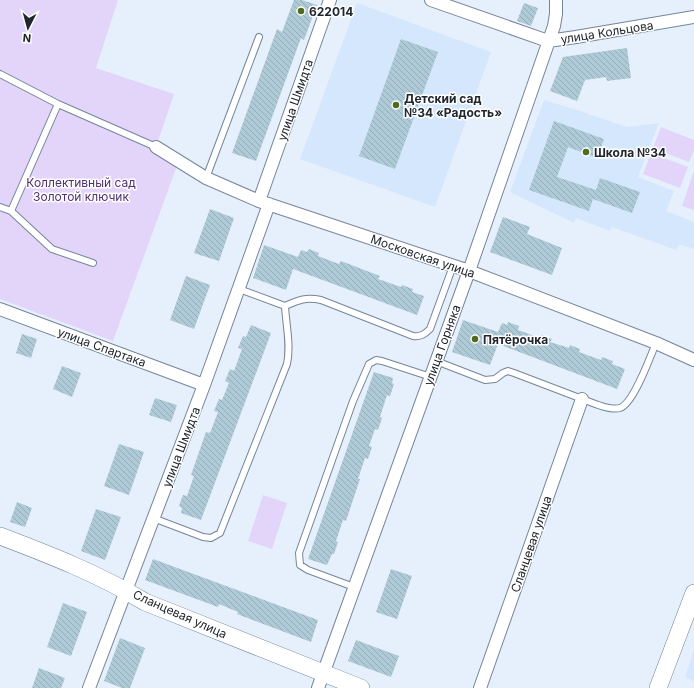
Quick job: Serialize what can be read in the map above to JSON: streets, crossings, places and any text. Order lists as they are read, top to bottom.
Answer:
{
  "streets": {
    "main road": ["Сланцевая улица"],
    "street": [
      "улица Кольцова",
      "улица Шмидта",
      "Московская улица",
      "улица Горняка",
      "улица Спартака"
    ]
  },
  "crossings": [
    ["улица Кольцова", "улица Горняка"],
    ["улица Шмидта", "Московская улица"],
    ["улица Шмидта", "улица Спартака"],
    ["улица Шмидта", "Сланцевая улица"],
    ["Московская улица", "улица Горняка"],
    ["улица Горняка", "Сланцевая улица"]
  ],
  "parks": ["Коллективный сад Золотой ключик"],
  "places": [
    "622014",
    "Детский сад №34 «Радость»",
    "Школа №34",
    "Пятёрочка"
  ],
  "north": "bottom"
}
